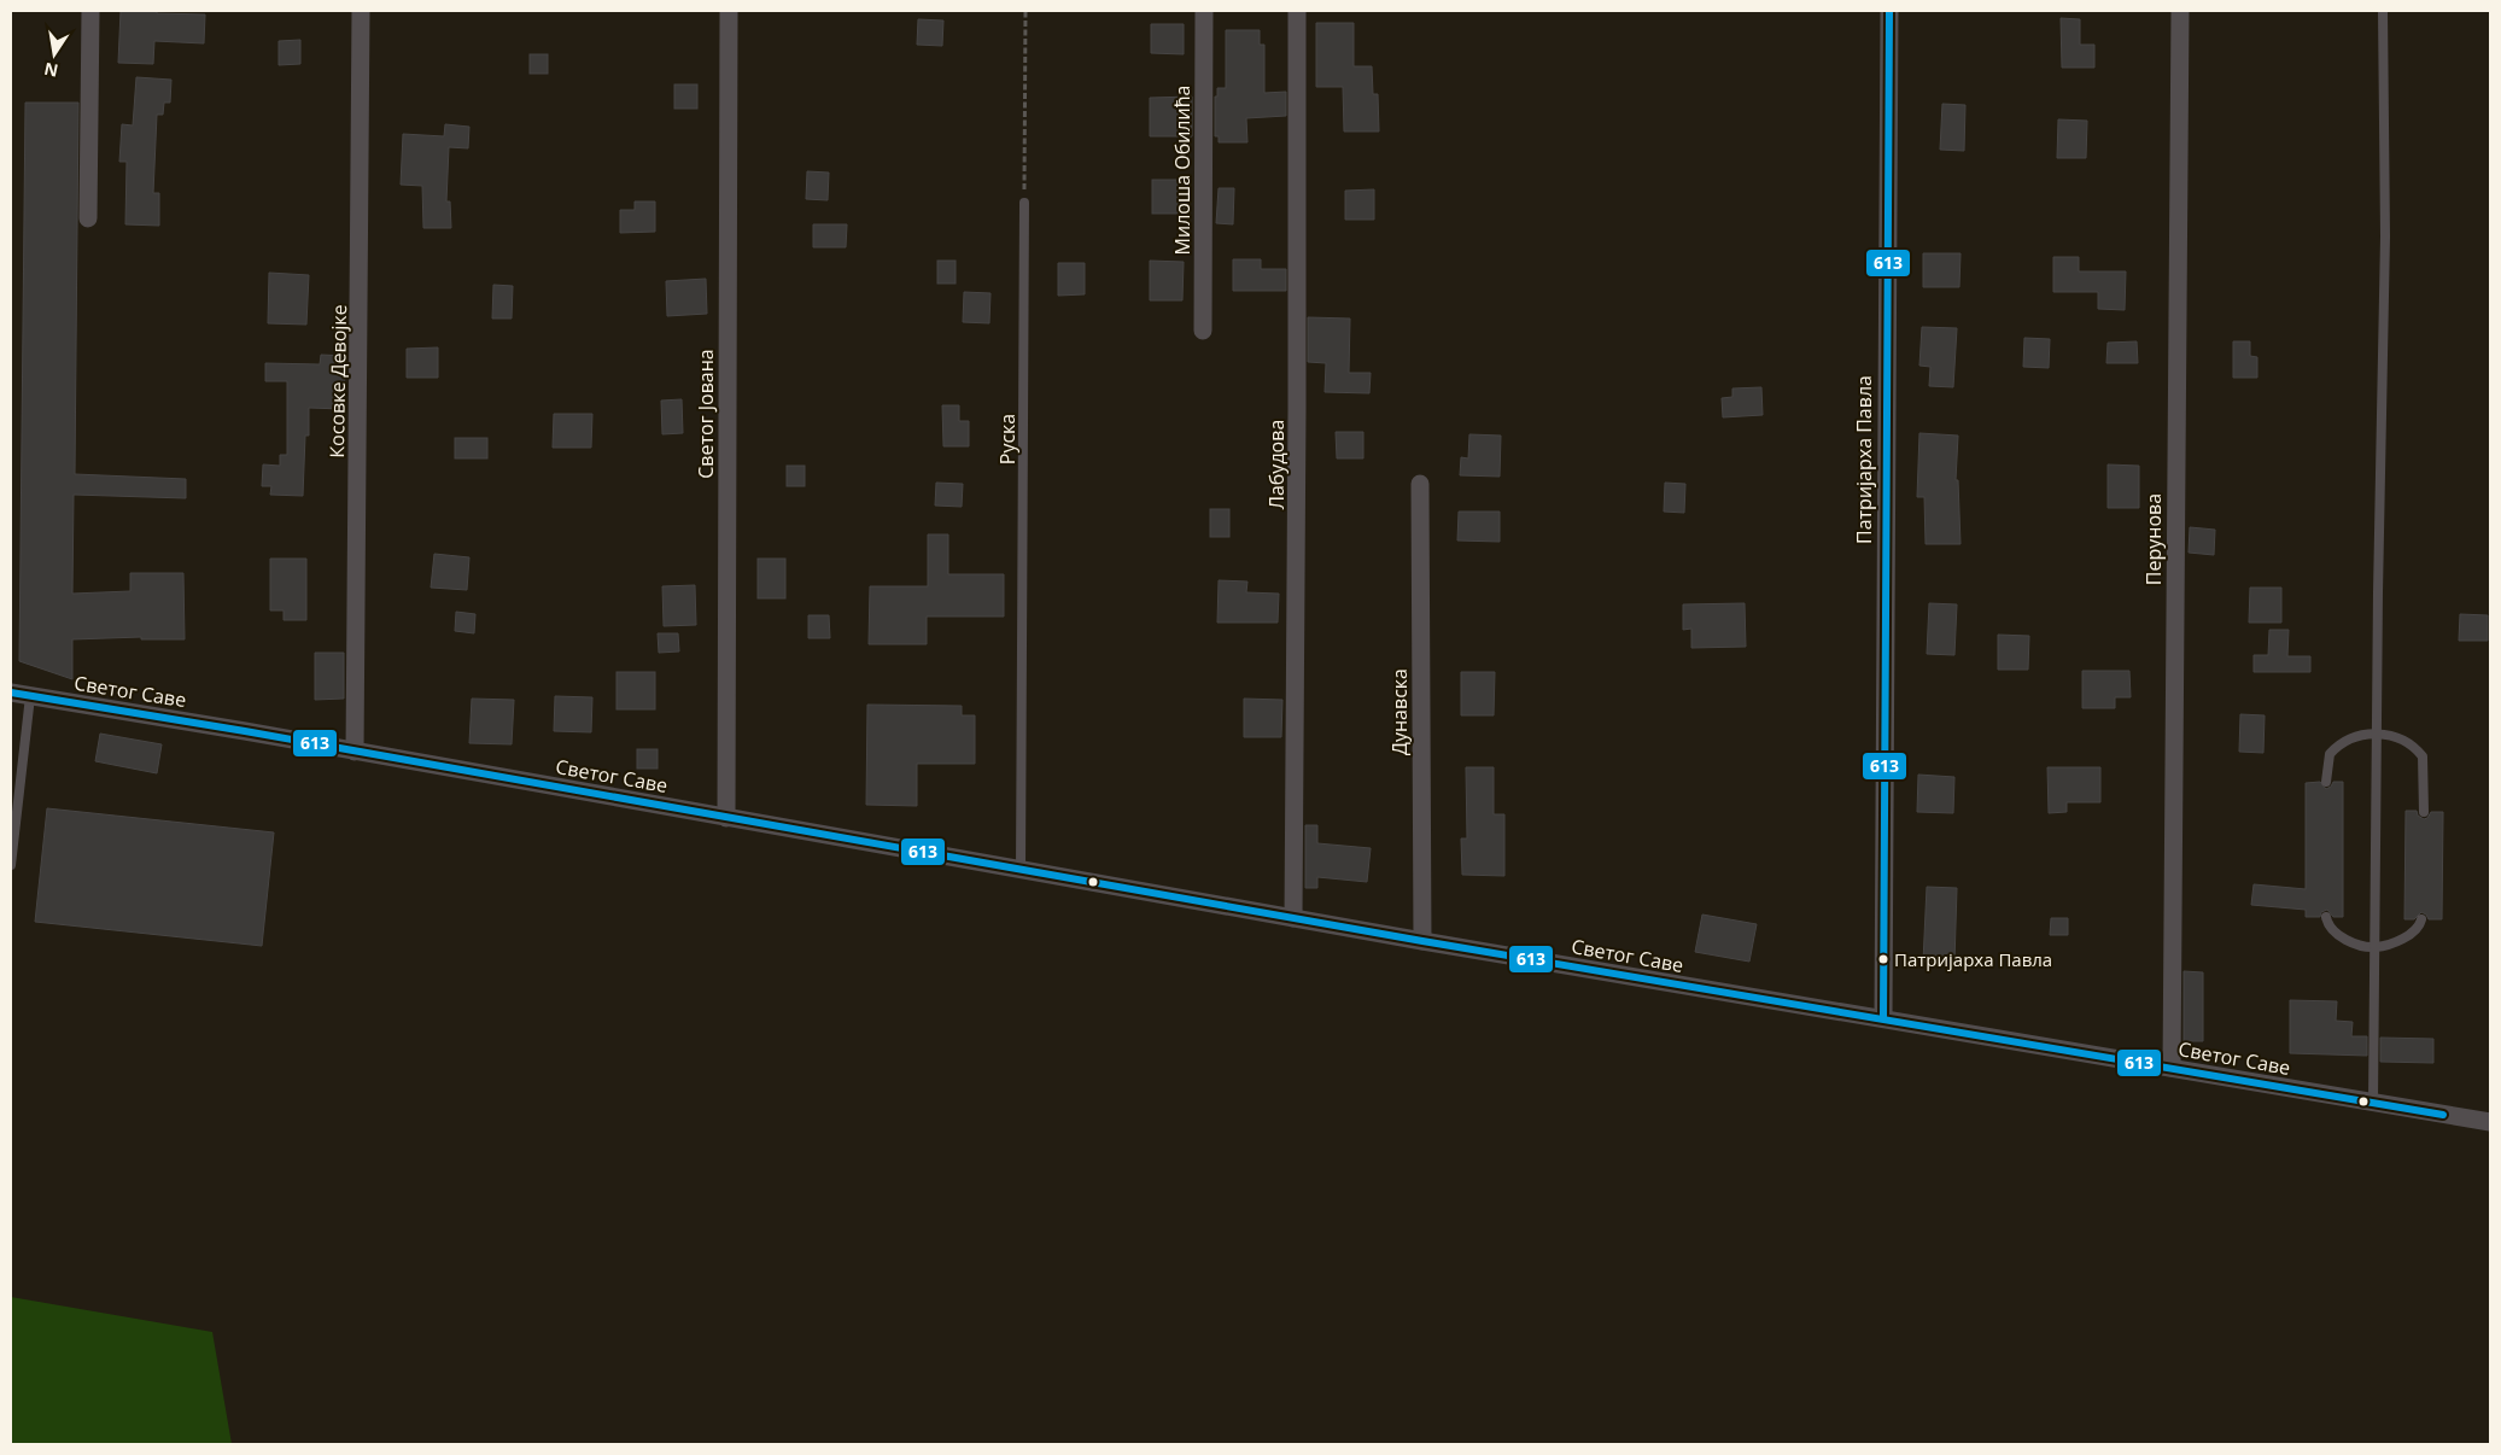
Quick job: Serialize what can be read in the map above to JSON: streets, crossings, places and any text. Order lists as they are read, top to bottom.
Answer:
{
  "streets": {
    "street": [
      "Милоша Обилића",
      "Косовке Девојке",
      "Светог Јована",
      "Патријарха Павла",
      "Лабудова",
      "Перунова",
      "Светог Саве",
      "Дунавска"
    ],
    "lane": ["Руска"]
  },
  "crossings": [
    ["Косовке Девојке", "Светог Саве"],
    ["Светог Јована", "Светог Саве"],
    ["Руска", "Светог Саве"],
    ["Патријарха Павла", "Светог Саве"],
    ["Лабудова", "Светог Саве"],
    ["Перунова", "Светог Саве"],
    ["Светог Саве", "Дунавска"]
  ],
  "places": ["Патријарха Павла"],
  "lines": ["transit line 613"],
  "north": "bottom"
}
